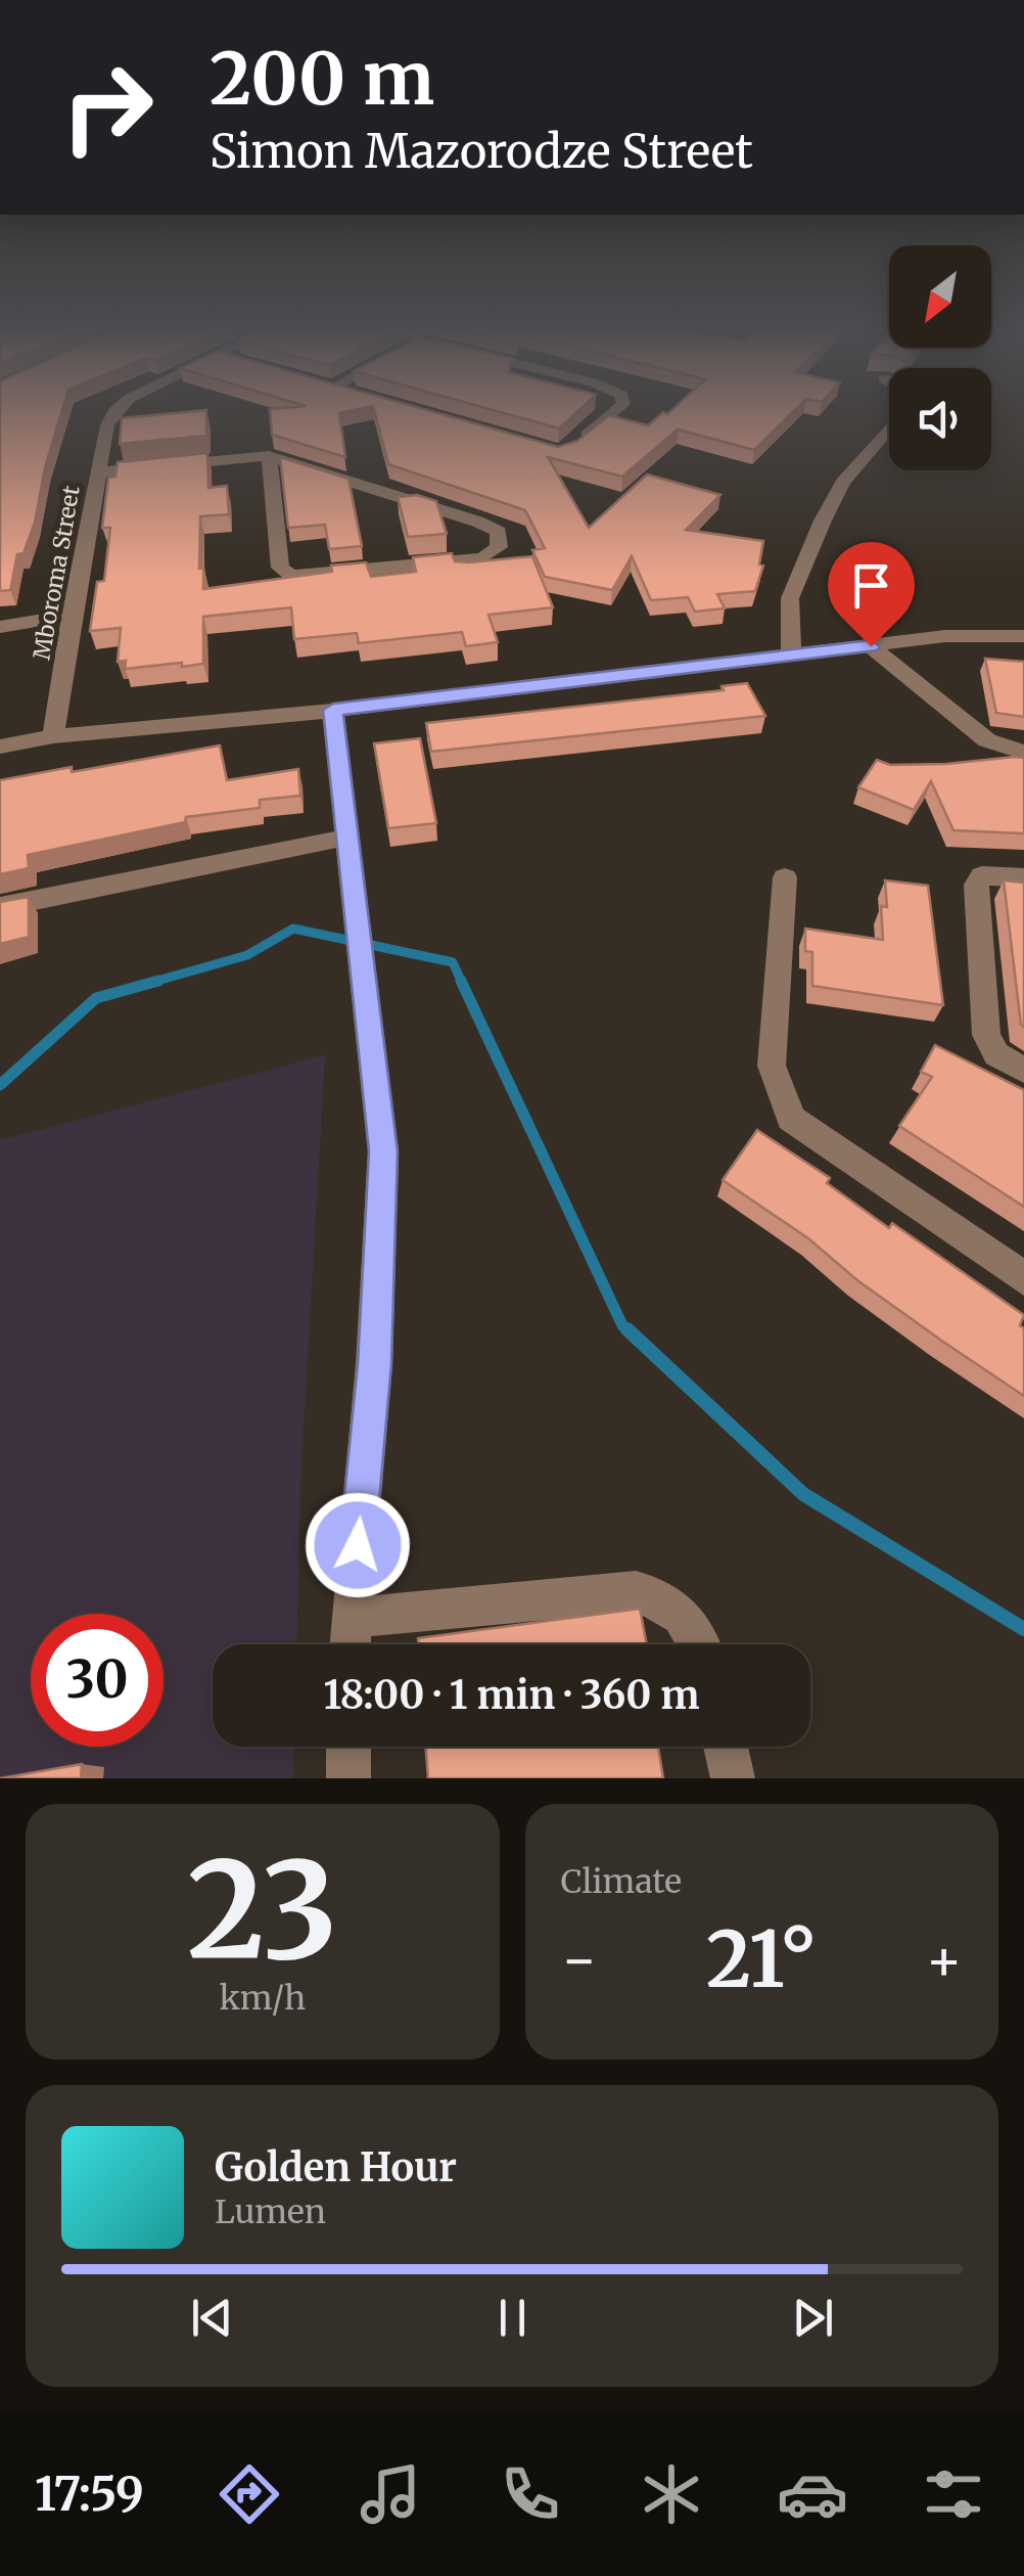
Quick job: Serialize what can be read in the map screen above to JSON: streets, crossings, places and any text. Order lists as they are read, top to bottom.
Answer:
{
  "streets": {
    "street": ["Mboroma Street"]
  },
  "north": "bottom left",
  "page": {
    "turn": ["200 m", "Simon Mazorodze Street"],
    "limit": "30",
    "trip": "18:00 · 1 min · 360 m",
    "tile": [
      ["23", "km/h"],
      "Climate"
    ],
    "heat": ["−", "21°", "+"],
    "song": ["Golden Hour", "Lumen"],
    "tabs": "17:59"
  }
}
